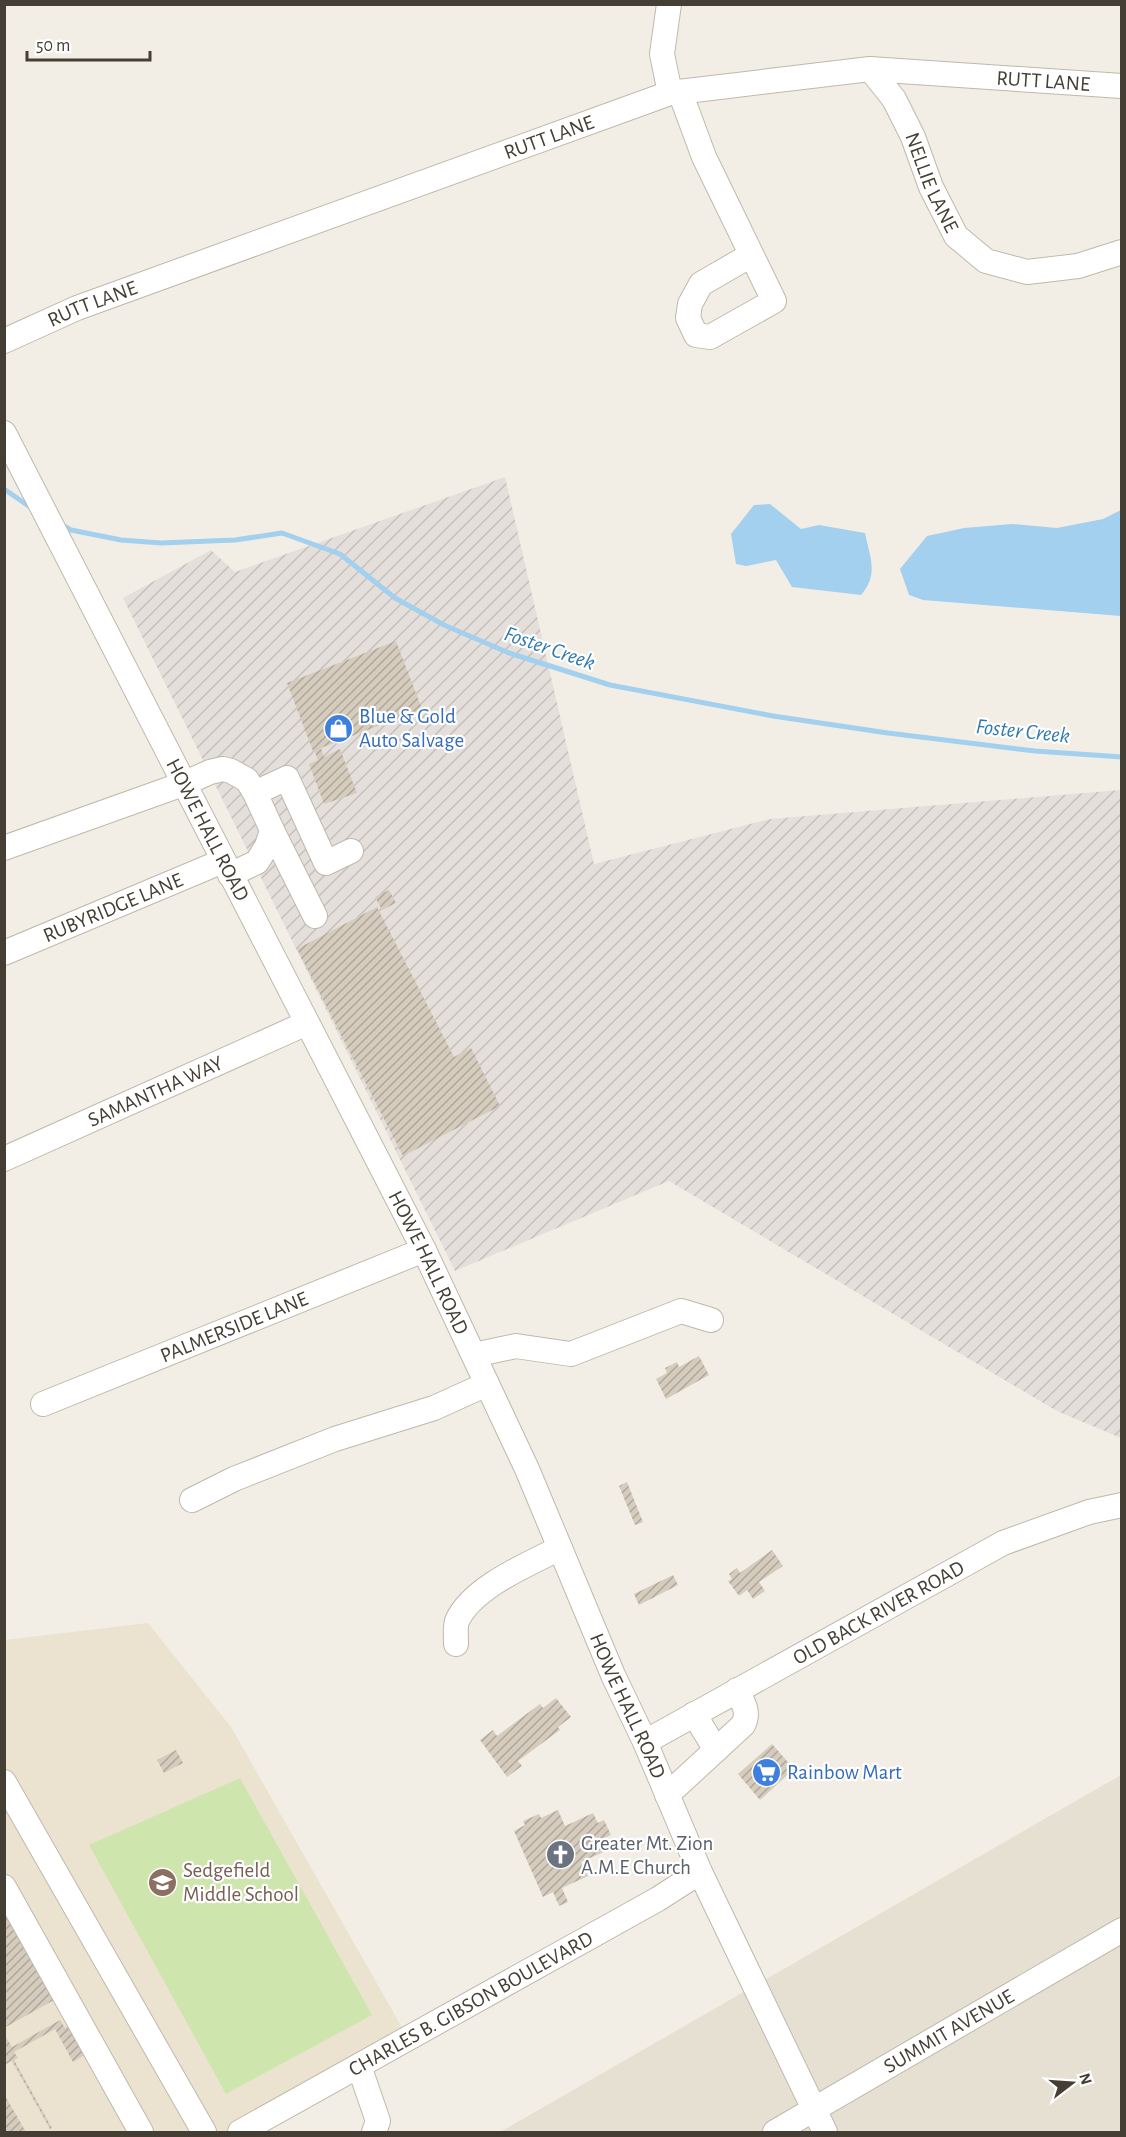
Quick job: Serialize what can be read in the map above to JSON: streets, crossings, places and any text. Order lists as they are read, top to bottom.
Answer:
{
  "streets": {
    "street": [
      "RUTT LANE",
      "NELLIE LANE",
      "HOWE HALL ROAD",
      "RUBYRIDGE LANE",
      "SAMANTHA WAY",
      "PALMERSIDE LANE",
      "OLD BACK RIVER ROAD",
      "CHARLES B. GIBSON BOULEVARD",
      "SUMMIT AVENUE"
    ]
  },
  "crossings": [
    ["RUTT LANE", "NELLIE LANE"],
    ["HOWE HALL ROAD", "RUBYRIDGE LANE"],
    ["HOWE HALL ROAD", "SAMANTHA WAY"],
    ["HOWE HALL ROAD", "PALMERSIDE LANE"],
    ["HOWE HALL ROAD", "OLD BACK RIVER ROAD"],
    ["HOWE HALL ROAD", "CHARLES B. GIBSON BOULEVARD"],
    ["HOWE HALL ROAD", "SUMMIT AVENUE"]
  ],
  "water": ["Foster Creek"],
  "places": {
    "shop": ["Blue & Gold Auto Salvage"],
    "supermarket": ["Rainbow Mart"],
    "church": ["Greater Mt. Zion A.M.E Church"],
    "school or university": ["Sedgefield Middle School"]
  },
  "scale_bar": "50 m",
  "north": "right"
}
